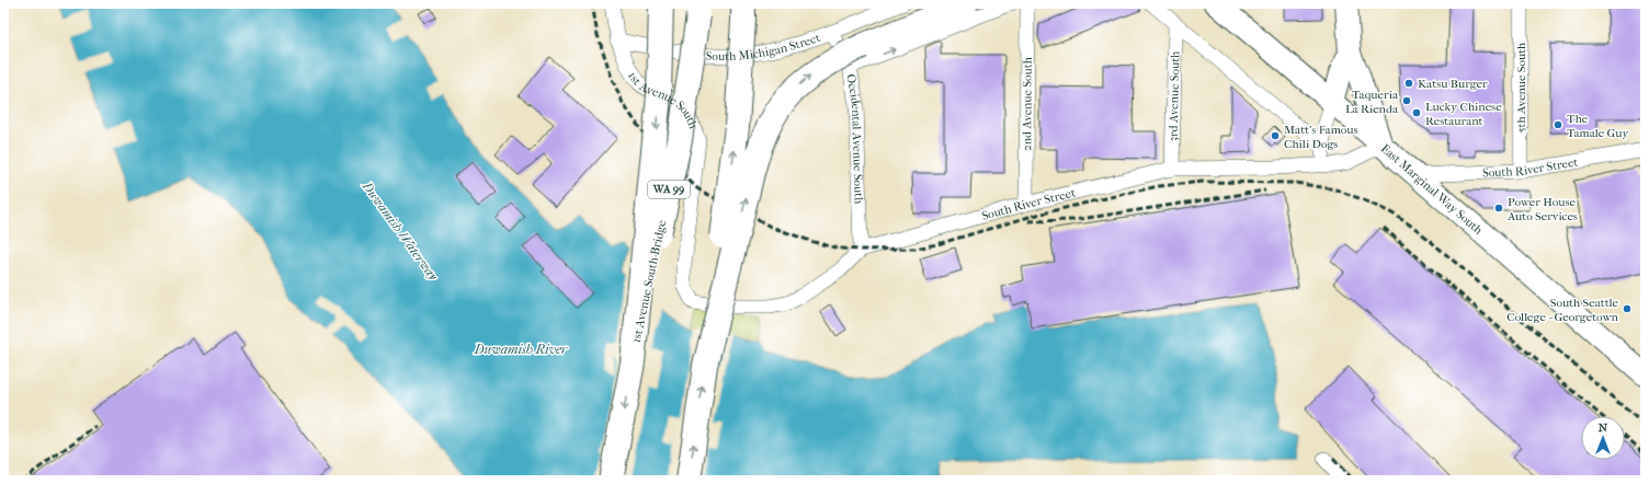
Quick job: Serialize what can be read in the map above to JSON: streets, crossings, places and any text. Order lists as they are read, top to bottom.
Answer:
{
  "streets": {
    "highway": ["WA 99", "1st Avenue South Bridge"],
    "main road": ["East Marginal Way South"],
    "street": [
      "South Michigan Street",
      "5th Avenue South",
      "3rd Avenue South",
      "1st Avenue South",
      "2nd Avenue South",
      "Occidental Avenue South",
      "South River Street"
    ]
  },
  "crossings": [
    ["South Michigan Street", "1st Avenue South"],
    ["South Michigan Street", "Occidental Avenue South"],
    ["5th Avenue South", "South River Street"],
    ["3rd Avenue South", "South River Street"],
    ["1st Avenue South", "South River Street"],
    ["2nd Avenue South", "South River Street"],
    ["Occidental Avenue South", "South River Street"],
    ["South River Street", "East Marginal Way South"]
  ],
  "water": ["Duwamish Waterway", "Duwamish River"],
  "places": [
    "Katsu Burger",
    "Taqueria La Rienda",
    "Lucky Chinese Restaurant",
    "The Tamale Guy",
    "Matt's Famous Chili Dogs",
    "Power House Auto Services",
    "South Seattle College - Georgetown"
  ],
  "north": "top"
}
